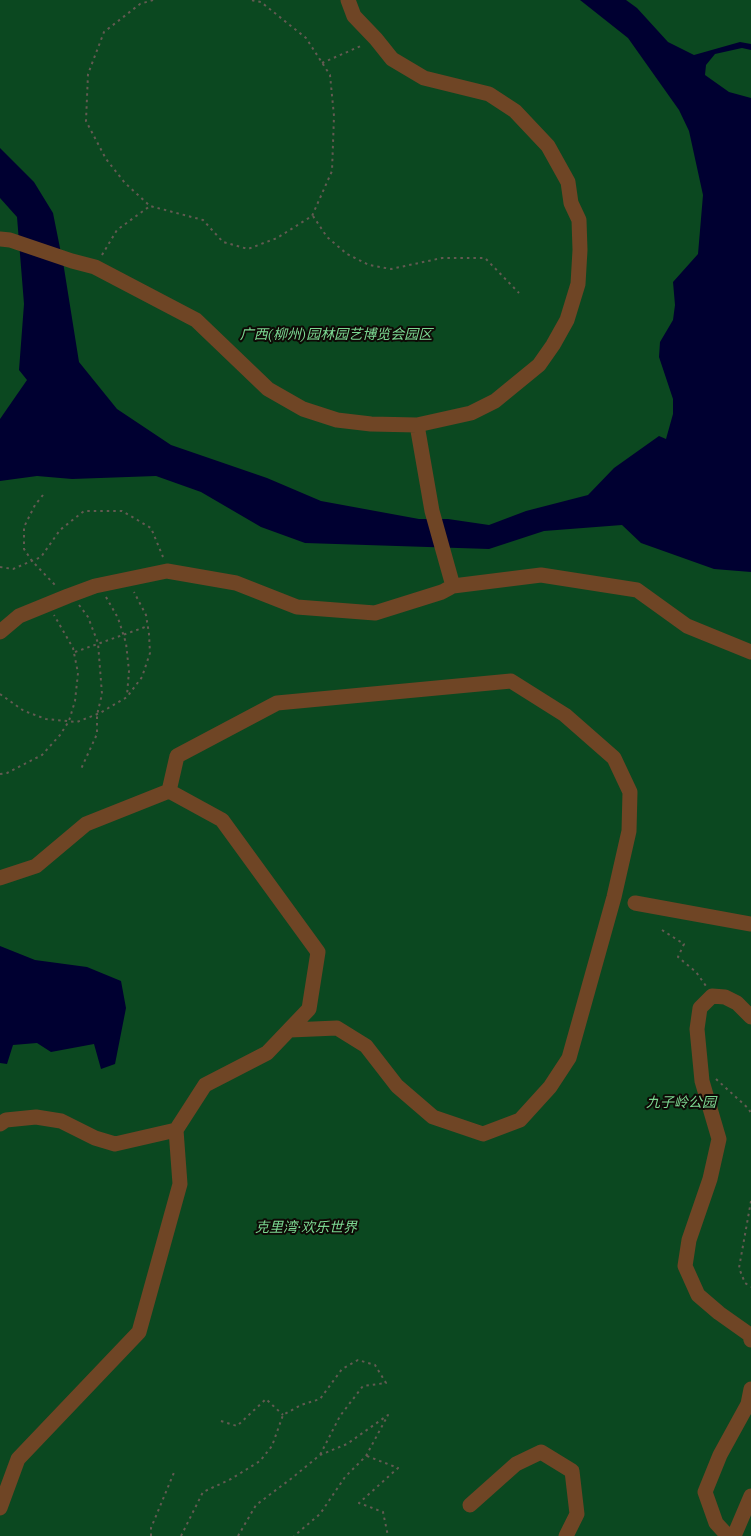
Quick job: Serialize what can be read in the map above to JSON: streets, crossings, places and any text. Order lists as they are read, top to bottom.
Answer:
{
  "parks": ["广西(柳州)园林园艺博览会园区", "九子岭公园", "克里湾·欢乐世界"]
}
